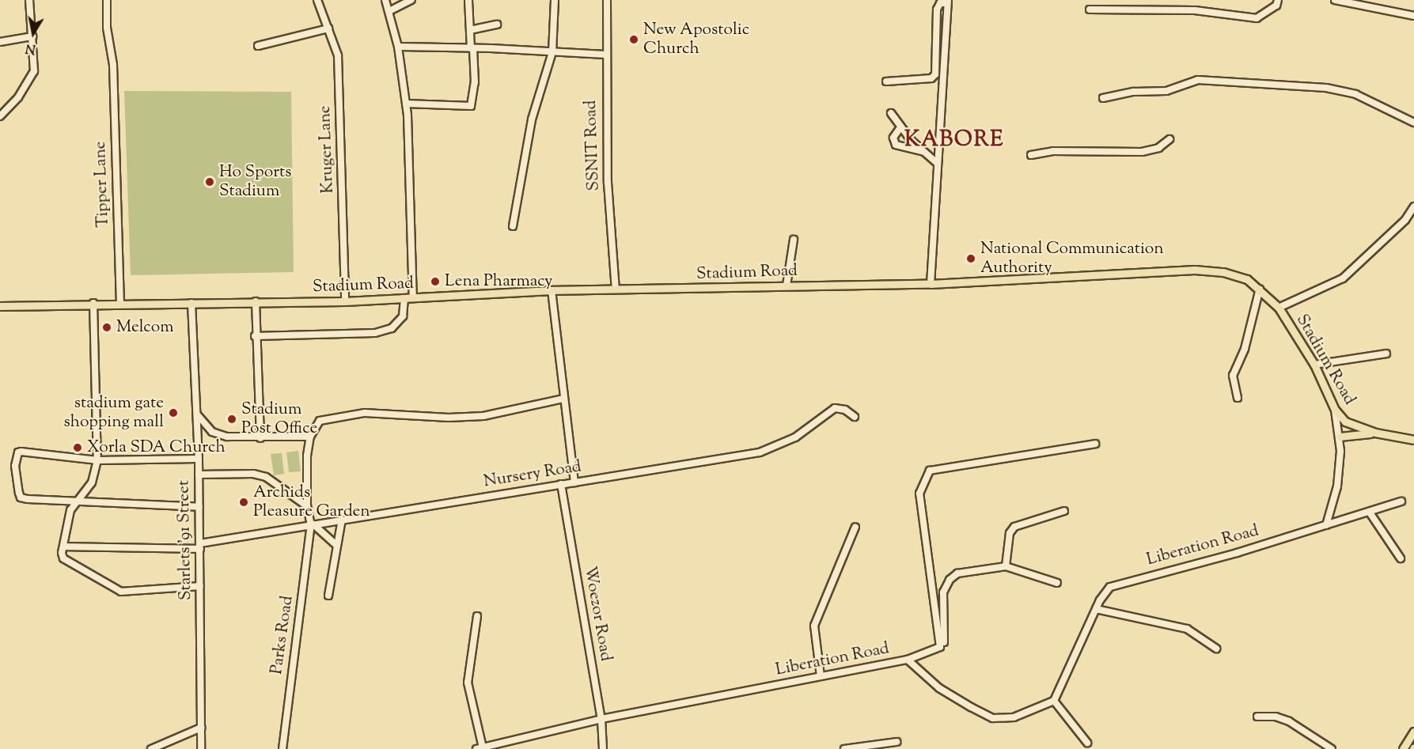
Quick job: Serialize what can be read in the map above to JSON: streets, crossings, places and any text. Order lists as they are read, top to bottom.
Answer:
{
  "streets": {
    "main road": ["Stadium Road"],
    "street": [
      "SSNIT Road",
      "Kruger Lane",
      "Tipper Lane",
      "Nursery Road",
      "Starlets '91 Street",
      "Liberation Road",
      "Woezor Road",
      "Parks Road"
    ]
  },
  "crossings": [
    ["SSNIT Road", "Stadium Road"],
    ["Kruger Lane", "Stadium Road"],
    ["Tipper Lane", "Stadium Road"],
    ["Stadium Road", "Starlets '91 Street"],
    ["Nursery Road", "Starlets '91 Street"],
    ["Nursery Road", "Woezor Road"],
    ["Nursery Road", "Parks Road"],
    ["Liberation Road", "Woezor Road"]
  ],
  "districts": ["KABORE"],
  "places": [
    "New Apostolic Church",
    "Ho Sports Stadium",
    "National Communication Authority",
    "Lena Pharmacy",
    "Melcom",
    "stadium gate shopping mall",
    "Stadium Post Office",
    "Xorla SDA Church",
    "Archids Pleasure Garden"
  ],
  "north": "bottom"
}
